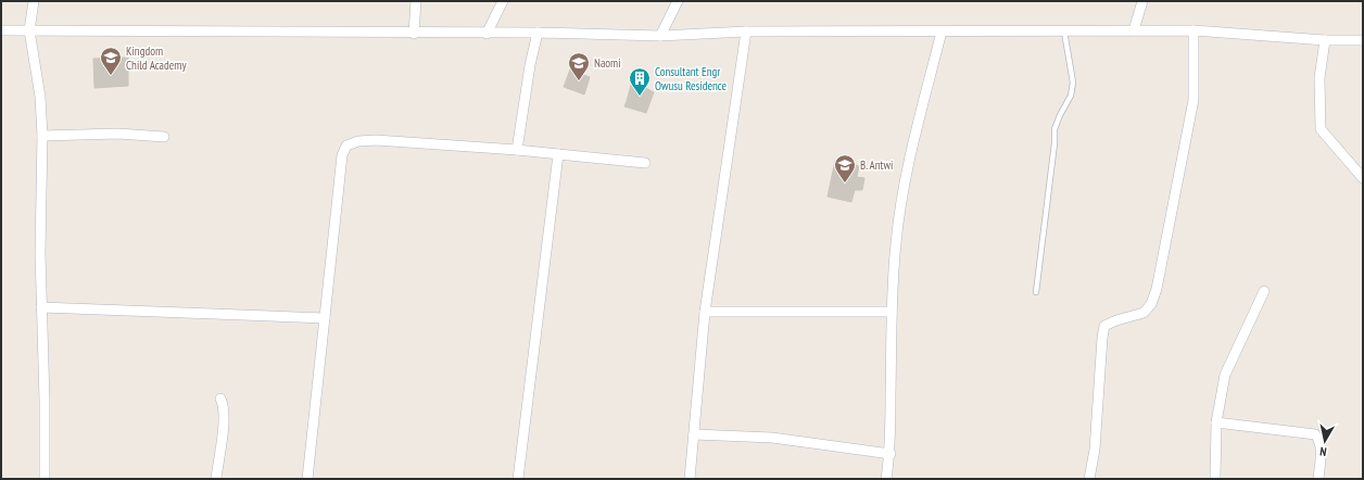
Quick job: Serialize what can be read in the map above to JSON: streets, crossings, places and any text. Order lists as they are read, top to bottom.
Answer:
{
  "places": {
    "school or university": ["Kingdom Child Academy", "Naomi", "B. Antwi"],
    "building": ["Consultant Engr Owusu Residence"]
  },
  "north": "bottom"
}
